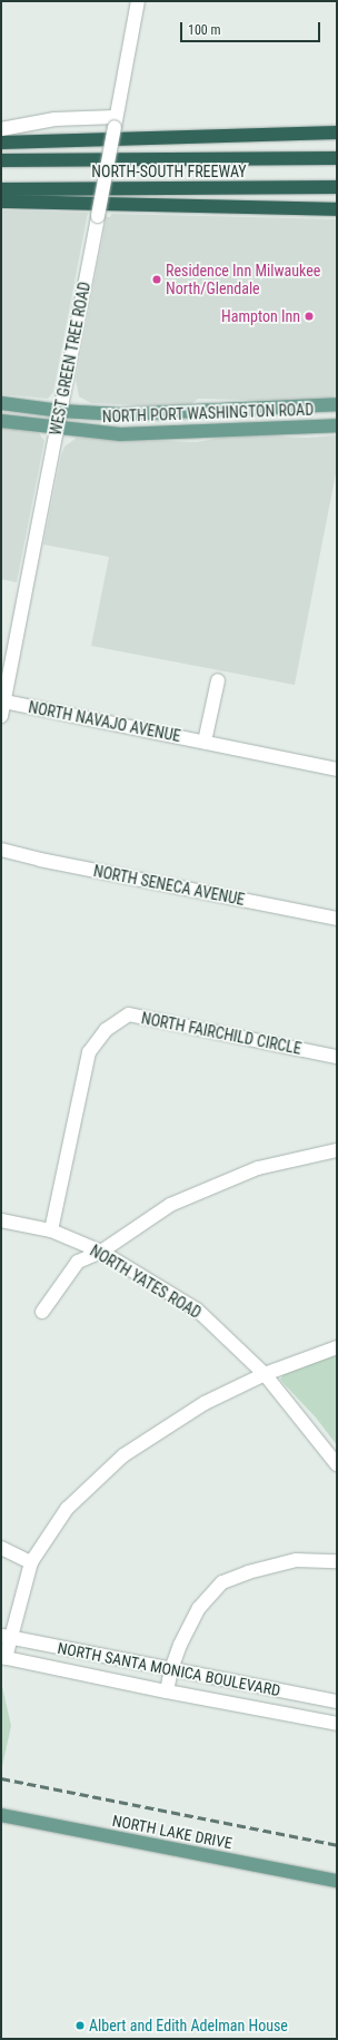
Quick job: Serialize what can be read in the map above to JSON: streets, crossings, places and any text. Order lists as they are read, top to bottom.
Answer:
{
  "streets": {
    "highway": ["NORTH-SOUTH FREEWAY"],
    "main road": ["NORTH PORT WASHINGTON ROAD", "NORTH LAKE DRIVE"],
    "street": [
      "WEST GREEN TREE ROAD",
      "NORTH NAVAJO AVENUE",
      "NORTH SENECA AVENUE",
      "NORTH FAIRCHILD CIRCLE",
      "NORTH YATES ROAD",
      "NORTH SANTA MONICA BOULEVARD"
    ]
  },
  "crossings": [
    ["WEST GREEN TREE ROAD", "NORTH PORT WASHINGTON ROAD"],
    ["WEST GREEN TREE ROAD", "NORTH NAVAJO AVENUE"],
    ["NORTH FAIRCHILD CIRCLE", "NORTH YATES ROAD"]
  ],
  "places": ["Residence Inn Milwaukee North/Glendale", "Hampton Inn", "Albert and Edith Adelman House"],
  "scale_bar": "100 m"
}
